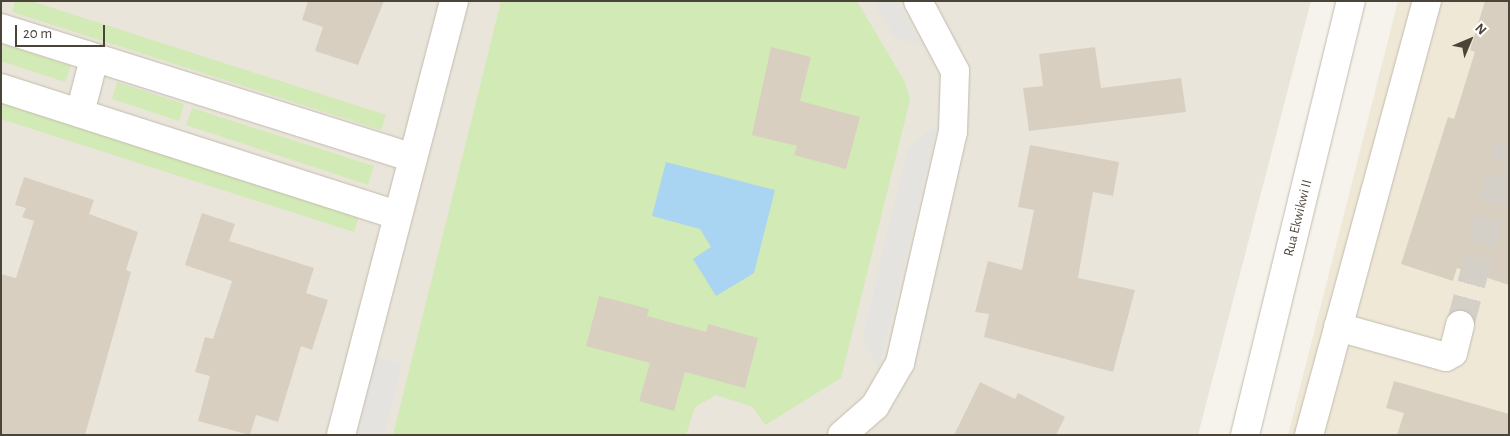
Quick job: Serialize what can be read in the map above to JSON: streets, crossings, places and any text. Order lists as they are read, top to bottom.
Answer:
{
  "streets": {
    "street": ["Rua Ekwikwi II"]
  },
  "scale_bar": "20 m",
  "north": "top right"
}
